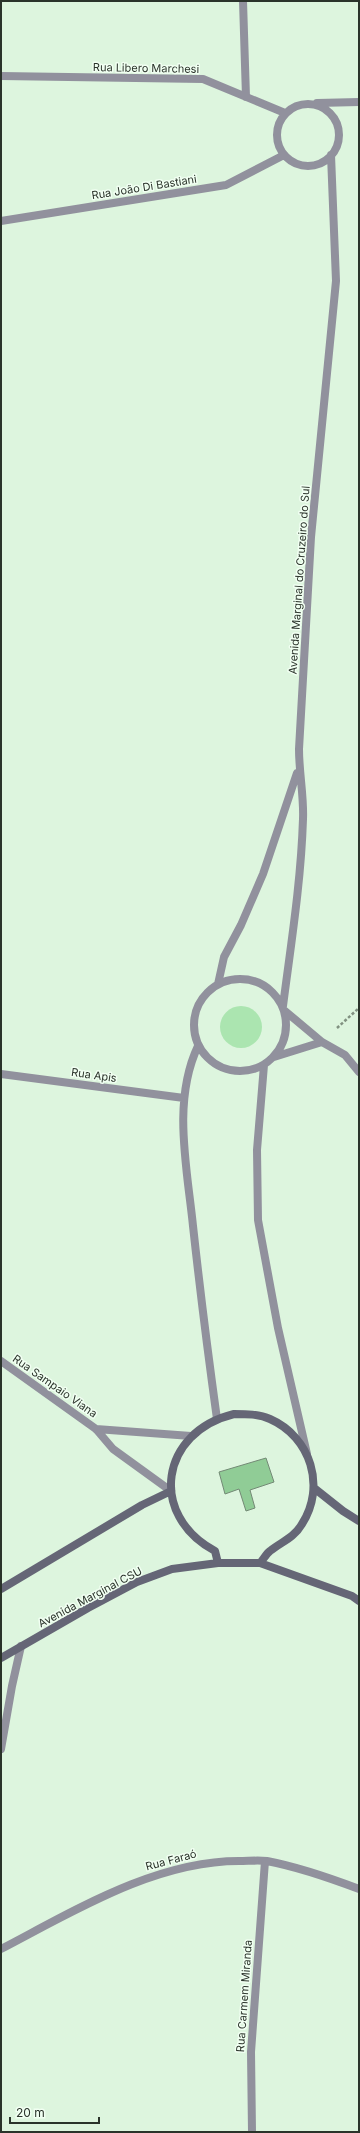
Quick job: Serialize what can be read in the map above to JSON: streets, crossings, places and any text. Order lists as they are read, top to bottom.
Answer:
{
  "streets": {
    "main road": ["Avenida Marginal CSU"],
    "street": [
      "Rua Libero Marchesi",
      "Rua João Di Bastiani",
      "Avenida Marginal do Cruzeiro do Sul",
      "Rua Apis",
      "Rua Sampaio Viana",
      "Rua Faraó",
      "Rua Carmem Miranda"
    ]
  },
  "crossings": [
    ["Rua Libero Marchesi", "Rua João Di Bastiani"],
    ["Rua Libero Marchesi", "Avenida Marginal do Cruzeiro do Sul"],
    ["Rua João Di Bastiani", "Avenida Marginal do Cruzeiro do Sul"],
    ["Rua Faraó", "Rua Carmem Miranda"]
  ],
  "scale_bar": "20 m"
}
